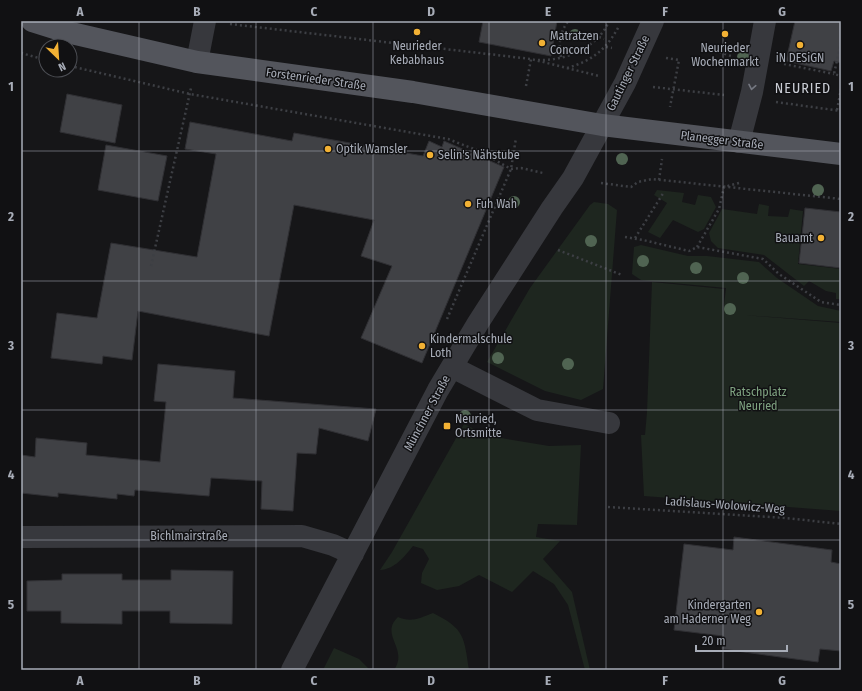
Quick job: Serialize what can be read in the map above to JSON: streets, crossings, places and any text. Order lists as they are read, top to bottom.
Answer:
{
  "streets": {
    "main road": ["Forstenrieder Straße", "Planegger Straße"],
    "street": ["Gautinger Straße", "Münchner Straße", "Bichlmairstraße"],
    "path": ["Ladislaus-Wolowicz-Weg"]
  },
  "crossings": [
    ["Gautinger Straße", "Forstenrieder Straße"],
    ["Gautinger Straße", "Planegger Straße"],
    ["Gautinger Straße", "Münchner Straße"],
    ["Forstenrieder Straße", "Planegger Straße"],
    ["Forstenrieder Straße", "Münchner Straße"],
    ["Planegger Straße", "Münchner Straße"],
    ["Münchner Straße", "Bichlmairstraße"]
  ],
  "districts": ["NEURIED"],
  "parks": ["Ratschplatz Neuried"],
  "places": {
    "other": [
      "Neurieder Kebabhaus",
      "Neurieder Wochenmarkt",
      "Matratzen Concord",
      "iN DESiGN",
      "Optik Wamsler",
      "Selin's Nähstube",
      "Fuh Wah",
      "Bauamt",
      "Kindermalschule Loth",
      "Kindergarten am Haderner Weg"
    ],
    "transit": ["Neuried, Ortsmitte"]
  },
  "scale_bar": "20 m",
  "north": "bottom right",
  "grid": {
    "columns": [
      "A",
      "B",
      "C",
      "D",
      "E",
      "F",
      "G"
    ],
    "rows": [
      "1",
      "2",
      "3",
      "4",
      "5"
    ]
  }
}
